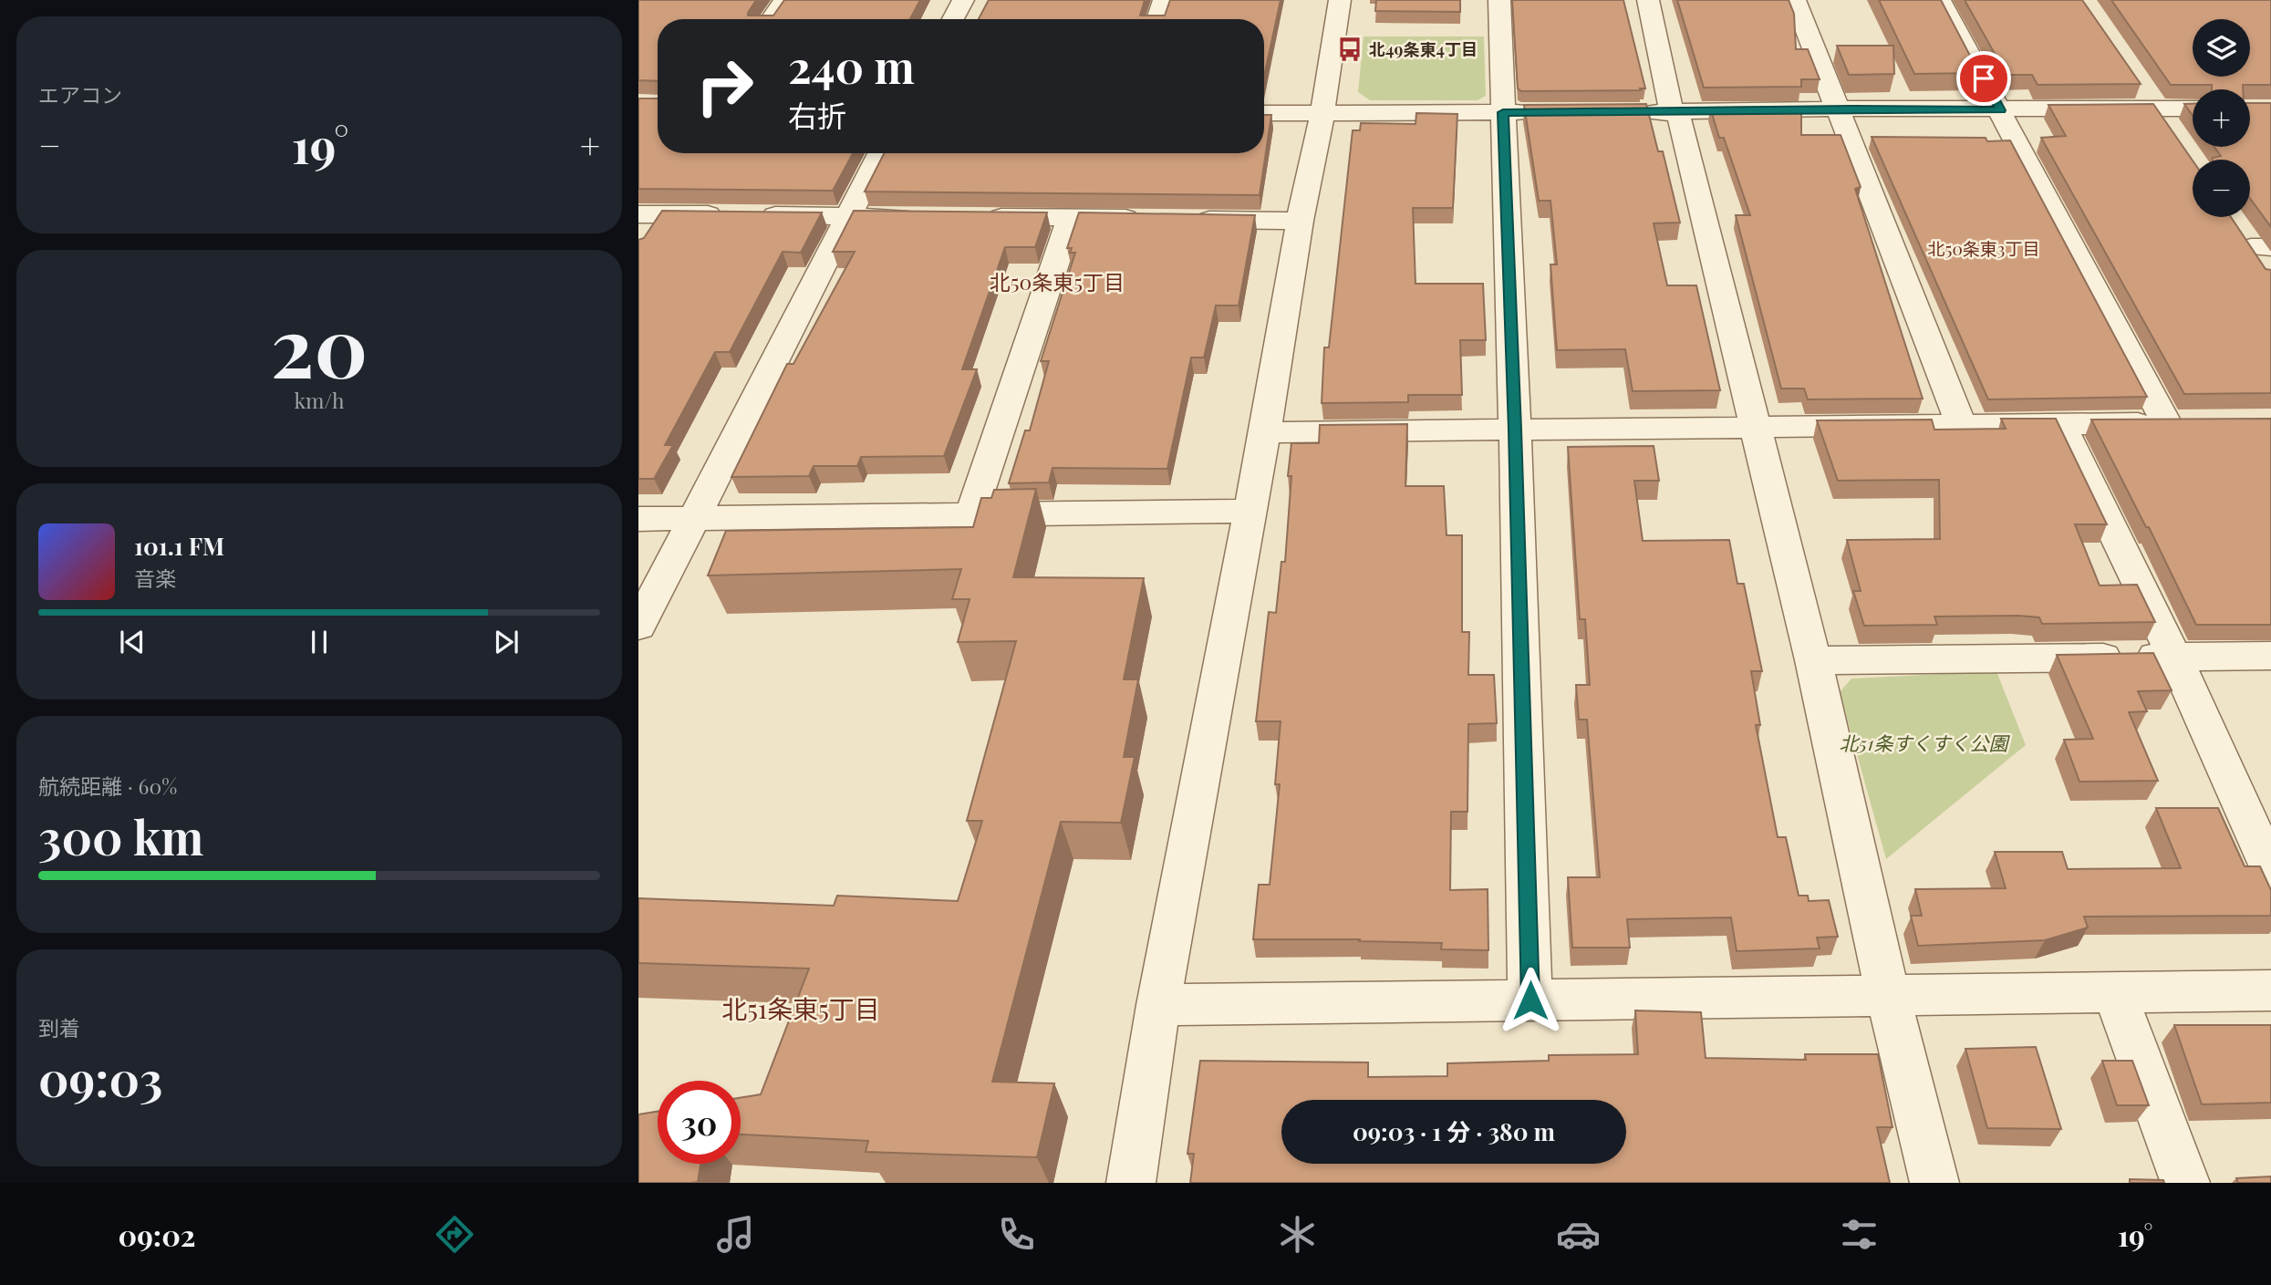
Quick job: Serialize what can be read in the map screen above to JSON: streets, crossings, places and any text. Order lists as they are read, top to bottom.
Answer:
{
  "districts": ["北50条東3丁目", "北50条東5丁目", "北51条東5丁目"],
  "parks": ["北51条すくすく公園"],
  "places": {
    "bus stop": ["北49条東4丁目"]
  },
  "page": {
    "tile": [
      "エアコン",
      ["20", "km/h"],
      ["航続距離 · 60%", "300 km"],
      ["到着", "09:03"]
    ],
    "map_buttons": ["+", "−"],
    "turn": ["240 m", "右折"],
    "heat": ["−", "19°", "+"],
    "song": ["101.1 FM", "音楽"],
    "limit": "30",
    "trip": "09:03 · 1 分 · 380 m",
    "tabs": ["09:02", "19°"]
  }
}
